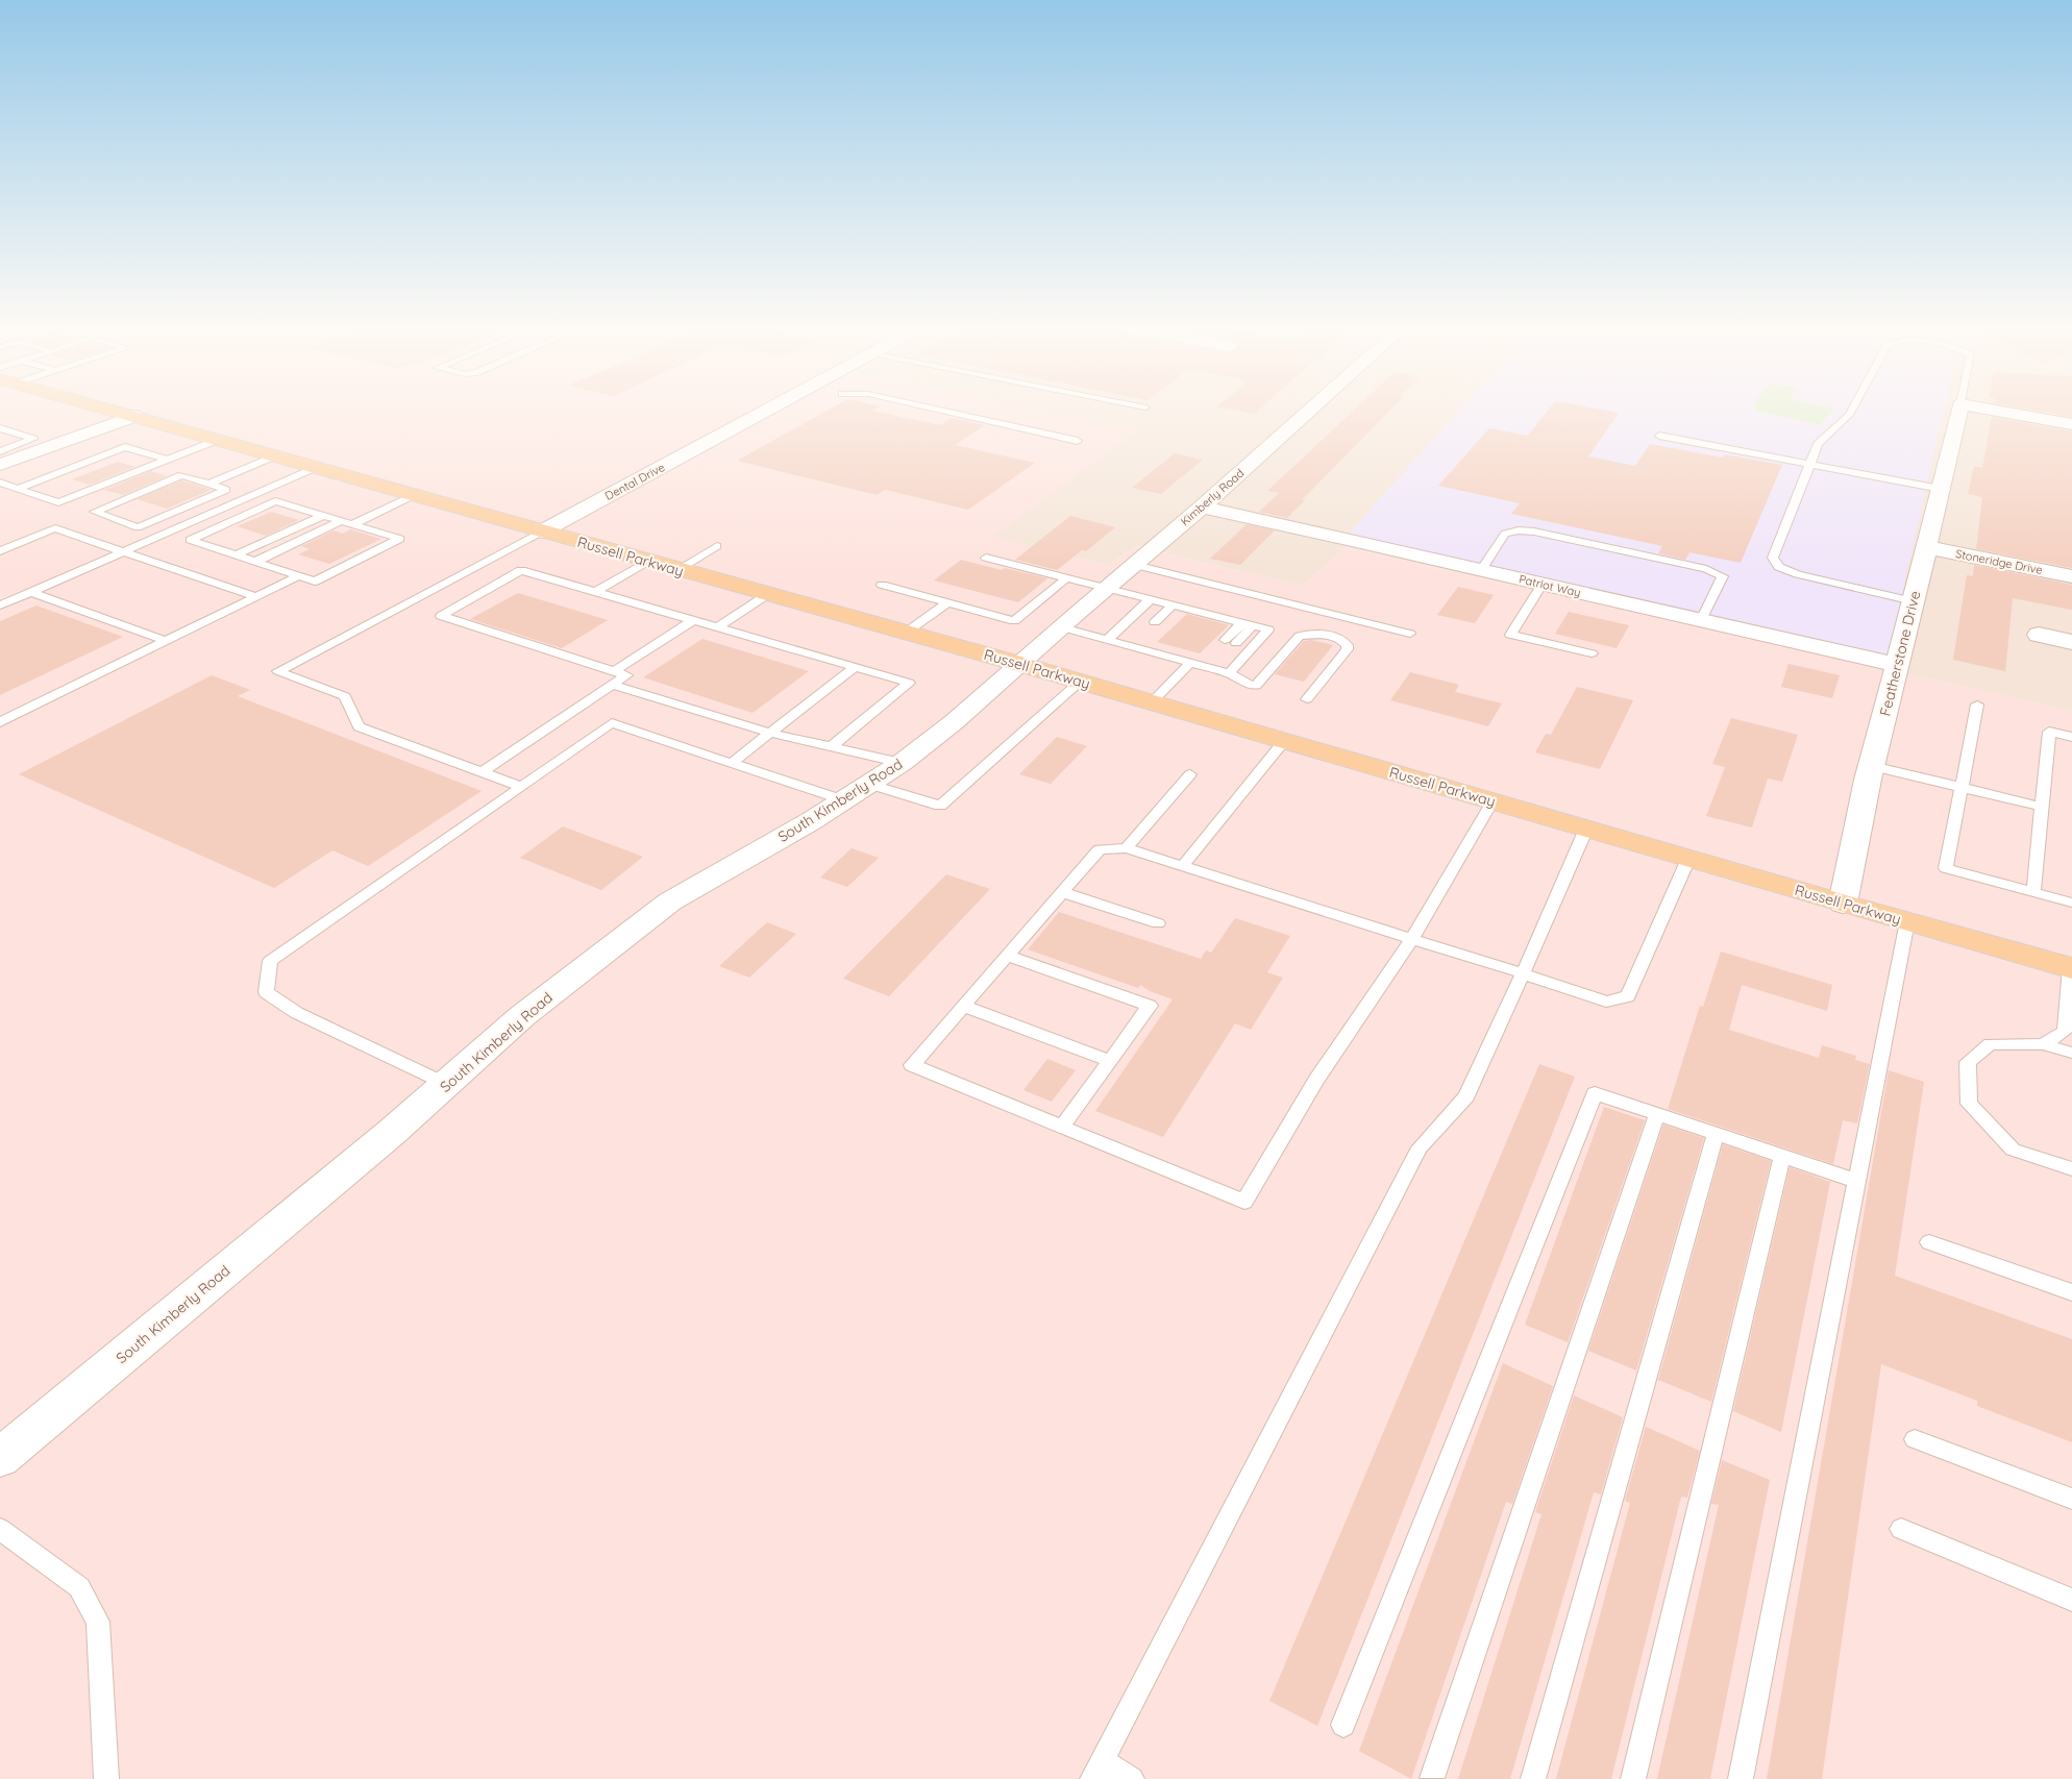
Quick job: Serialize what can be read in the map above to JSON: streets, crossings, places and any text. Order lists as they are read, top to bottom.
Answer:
{
  "streets": {
    "main road": ["Russell Parkway"],
    "street": [
      "Dental Drive",
      "Kimberly Road",
      "Stoneridge Drive",
      "Patriot Way",
      "Featherstone Drive",
      "South Kimberly Road"
    ]
  },
  "crossings": [
    ["Dental Drive", "Russell Parkway"],
    ["Kimberly Road", "Russell Parkway"],
    ["Kimberly Road", "Patriot Way"],
    ["Kimberly Road", "South Kimberly Road"],
    ["Russell Parkway", "Featherstone Drive"],
    ["Russell Parkway", "South Kimberly Road"],
    ["Stoneridge Drive", "Featherstone Drive"],
    ["Patriot Way", "Featherstone Drive"]
  ]
}
